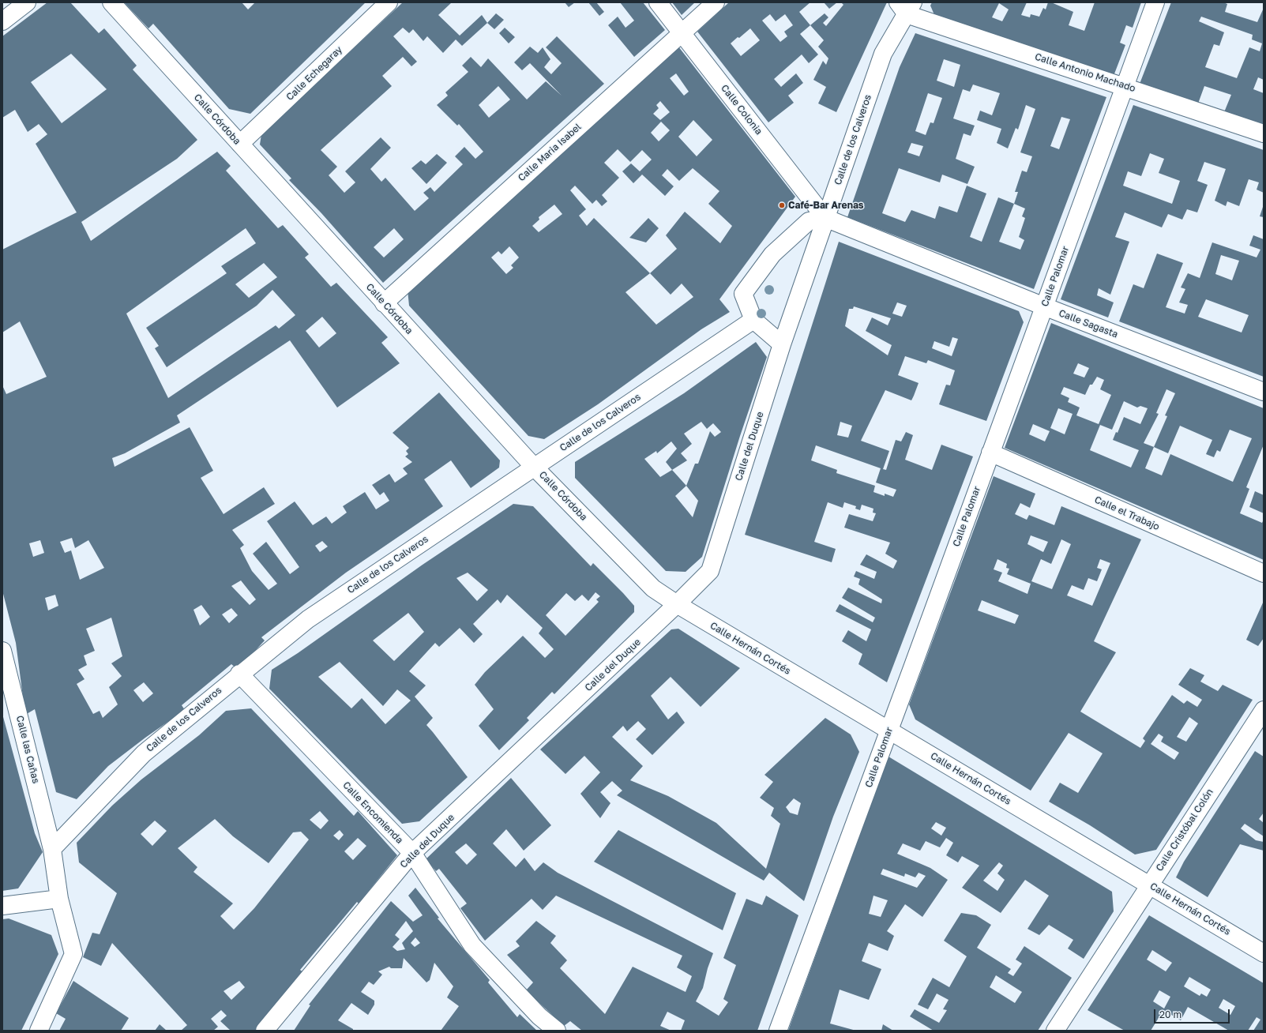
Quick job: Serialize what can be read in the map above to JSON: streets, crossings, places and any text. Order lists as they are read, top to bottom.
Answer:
{
  "streets": {
    "street": [
      "Calle Antonio Machado",
      "Calle Echegaray",
      "Calle Colonia",
      "Calle Córdoba",
      "Calle de los Calveros",
      "Calle Maria Isabel",
      "Calle Palomar",
      "Calle Sagasta",
      "Calle del Duque",
      "Calle el Trabajo",
      "Calle Hernán Cortés",
      "Calle las Cañas",
      "Calle Encomienda",
      "Calle Cristóbal Colón"
    ]
  },
  "crossings": [
    ["Calle Antonio Machado", "Calle de los Calveros"],
    ["Calle Antonio Machado", "Calle Palomar"],
    ["Calle Echegaray", "Calle Córdoba"],
    ["Calle Colonia", "Calle de los Calveros"],
    ["Calle Colonia", "Calle Maria Isabel"],
    ["Calle Colonia", "Calle Sagasta"],
    ["Calle Colonia", "Calle del Duque"],
    ["Calle Córdoba", "Calle de los Calveros"],
    ["Calle Córdoba", "Calle Maria Isabel"],
    ["Calle Córdoba", "Calle del Duque"],
    ["Calle Córdoba", "Calle Hernán Cortés"],
    ["Calle de los Calveros", "Calle Sagasta"],
    ["Calle de los Calveros", "Calle del Duque"],
    ["Calle de los Calveros", "Calle las Cañas"],
    ["Calle de los Calveros", "Calle Encomienda"],
    ["Calle Palomar", "Calle Sagasta"],
    ["Calle Palomar", "Calle el Trabajo"],
    ["Calle Palomar", "Calle Hernán Cortés"],
    ["Calle Sagasta", "Calle del Duque"],
    ["Calle del Duque", "Calle Hernán Cortés"],
    ["Calle del Duque", "Calle Encomienda"],
    ["Calle Hernán Cortés", "Calle Cristóbal Colón"]
  ],
  "places": ["Café-Bar Arenas"],
  "scale_bar": "20 m"
}
